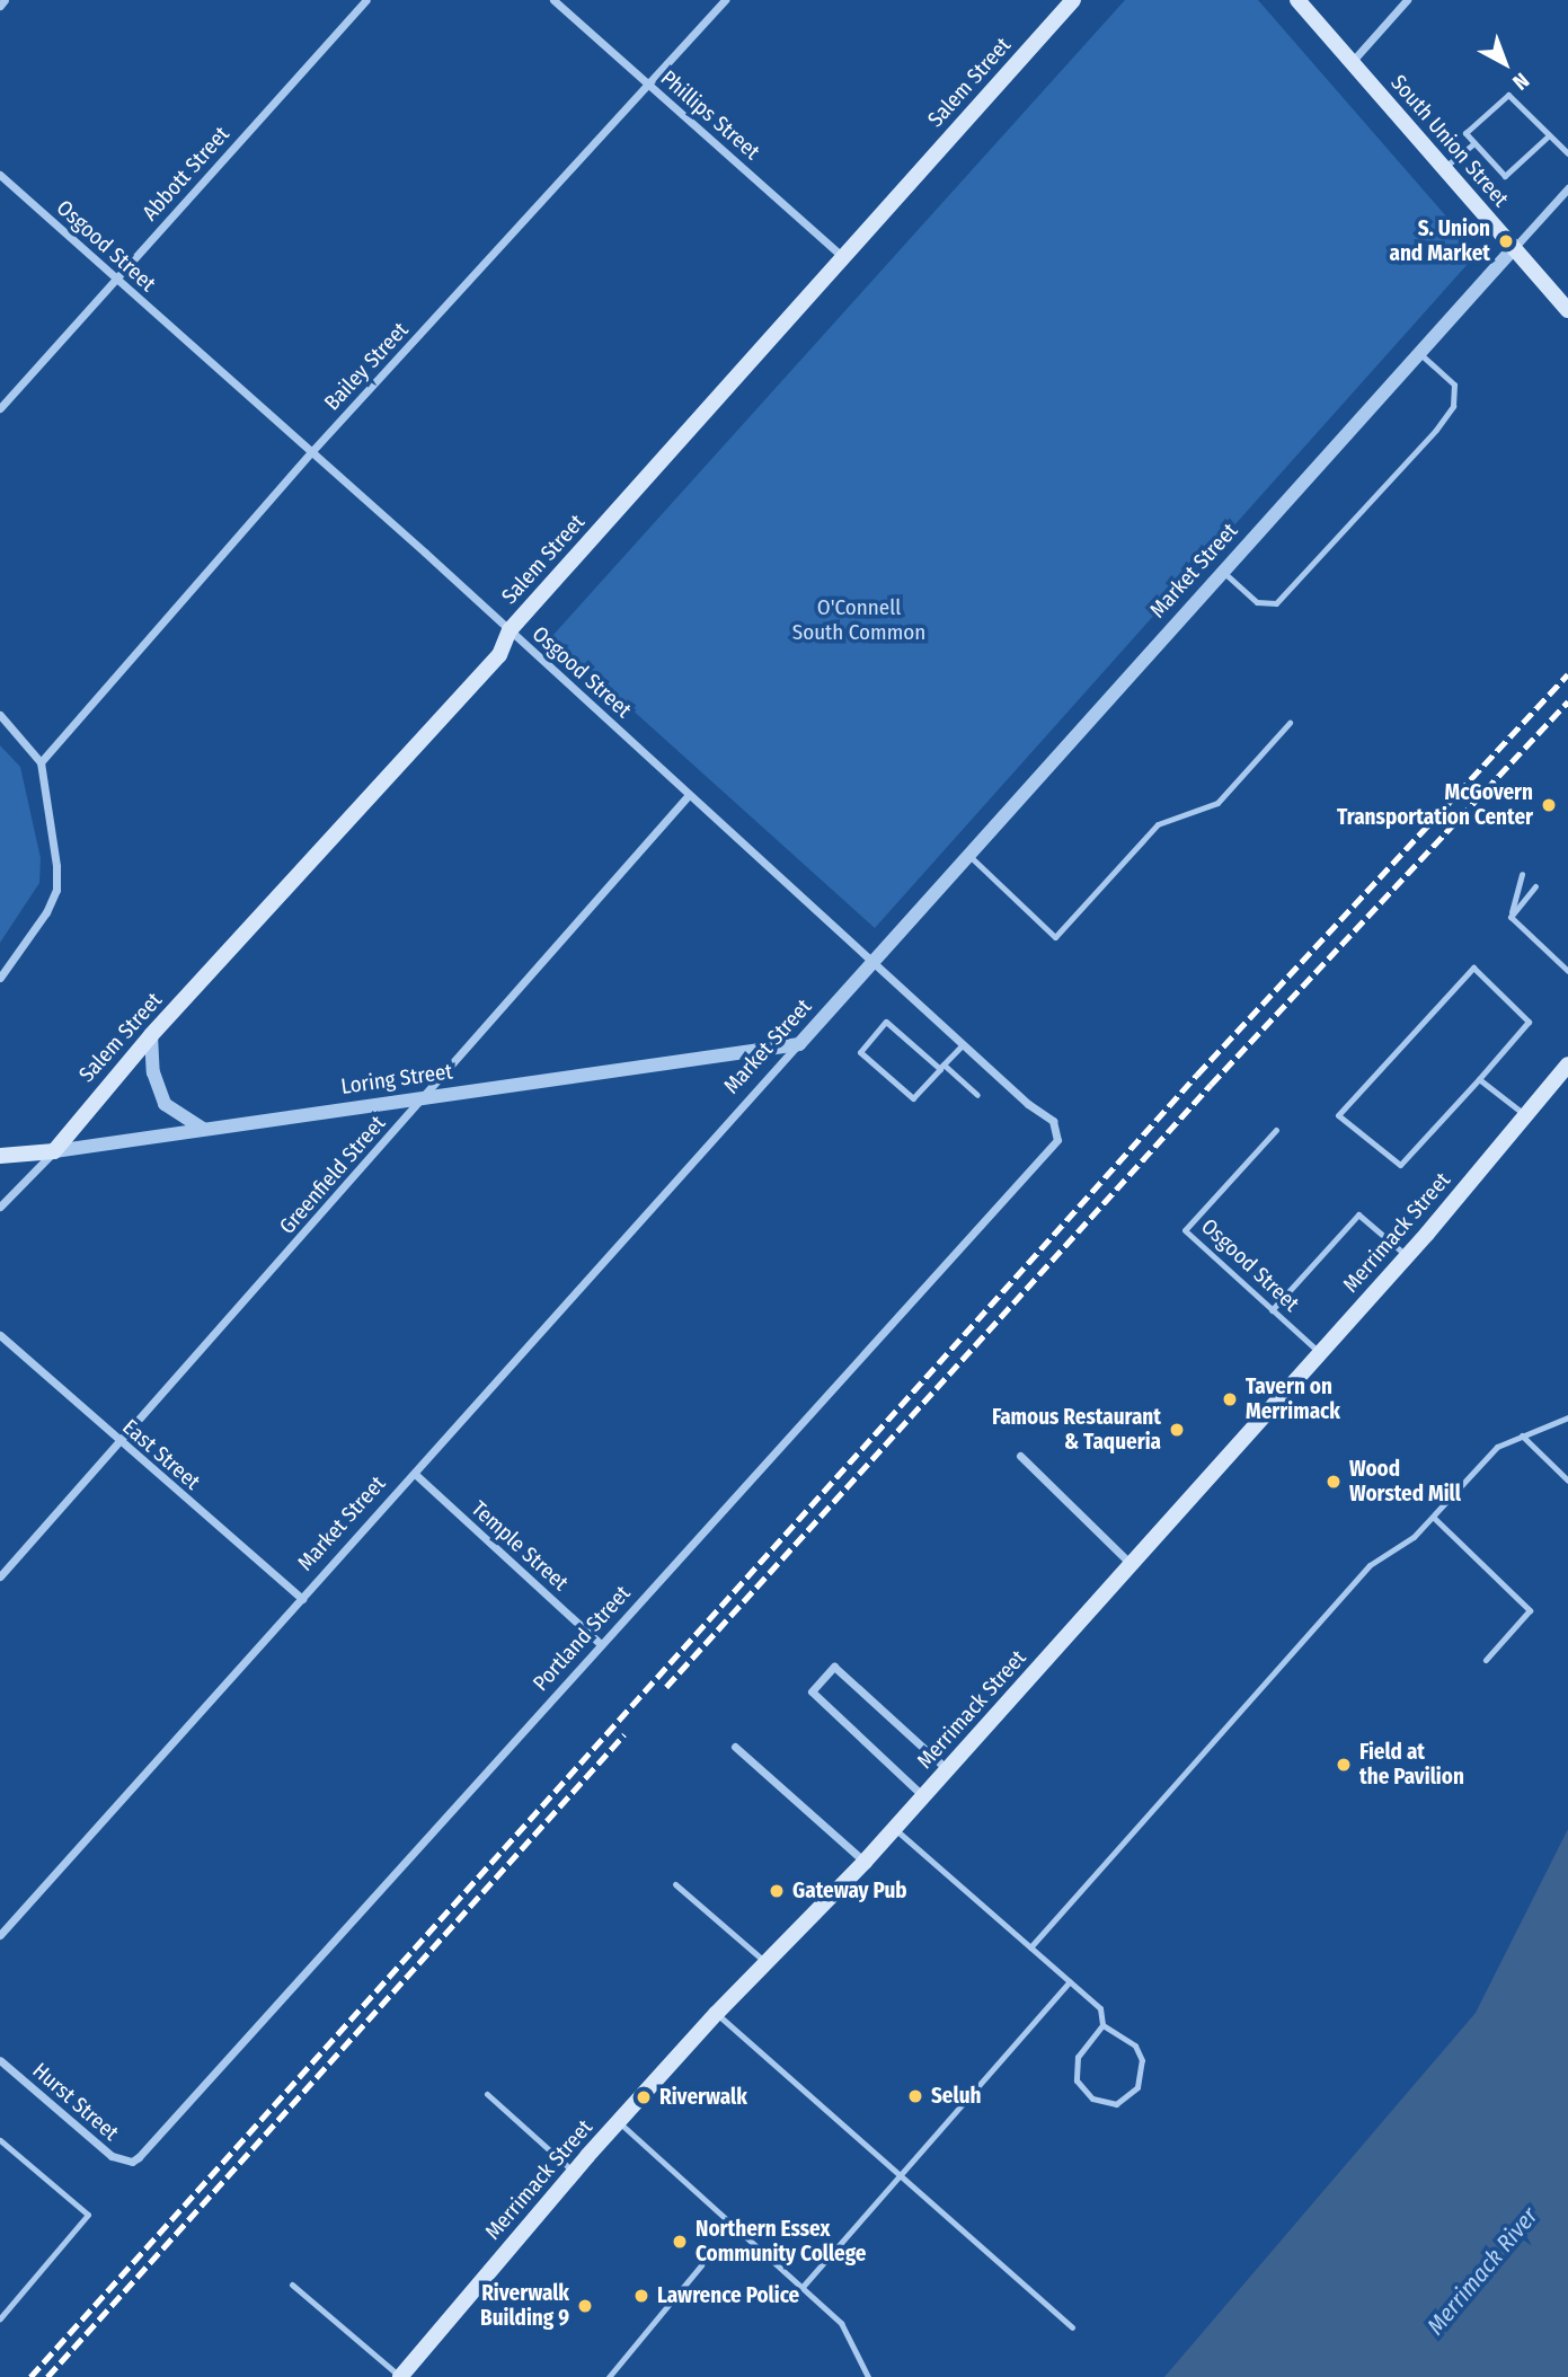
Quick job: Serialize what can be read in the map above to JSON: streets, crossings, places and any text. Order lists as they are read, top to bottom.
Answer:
{
  "streets": {
    "main road": [
      "Salem Street",
      "South Union Street",
      "Loring Street",
      "Merrimack Street"
    ],
    "street": [
      "Phillips Street",
      "Abbott Street",
      "Osgood Street",
      "Bailey Street",
      "Market Street",
      "Greenfield Street",
      "East Street",
      "Temple Street",
      "Portland Street",
      "Hurst Street"
    ]
  },
  "crossings": [
    ["Salem Street", "Phillips Street"],
    ["Salem Street", "Osgood Street"],
    ["Salem Street", "Loring Street"],
    ["Phillips Street", "Bailey Street"],
    ["South Union Street", "Market Street"],
    ["Abbott Street", "Osgood Street"],
    ["Osgood Street", "Bailey Street"],
    ["Osgood Street", "Market Street"],
    ["Osgood Street", "Greenfield Street"],
    ["Osgood Street", "Merrimack Street"],
    ["Osgood Street", "Portland Street"],
    ["Market Street", "Loring Street"],
    ["Market Street", "East Street"],
    ["Market Street", "Temple Street"],
    ["Loring Street", "Greenfield Street"],
    ["Greenfield Street", "East Street"],
    ["Temple Street", "Portland Street"],
    ["Portland Street", "Hurst Street"]
  ],
  "water": ["Merrimack River"],
  "parks": ["O'Connell South Common"],
  "places": [
    "S. Union and Market",
    "McGovern Transportation Center",
    "Tavern on Merrimack",
    "Famous Restaurant & Taqueria",
    "Wood Worsted Mill",
    "Field at the Pavilion",
    "Gateway Pub",
    "Seluh",
    "Riverwalk",
    "Northern Essex Community College",
    "Lawrence Police",
    "Riverwalk Building 9"
  ],
  "north": "bottom right"
}
